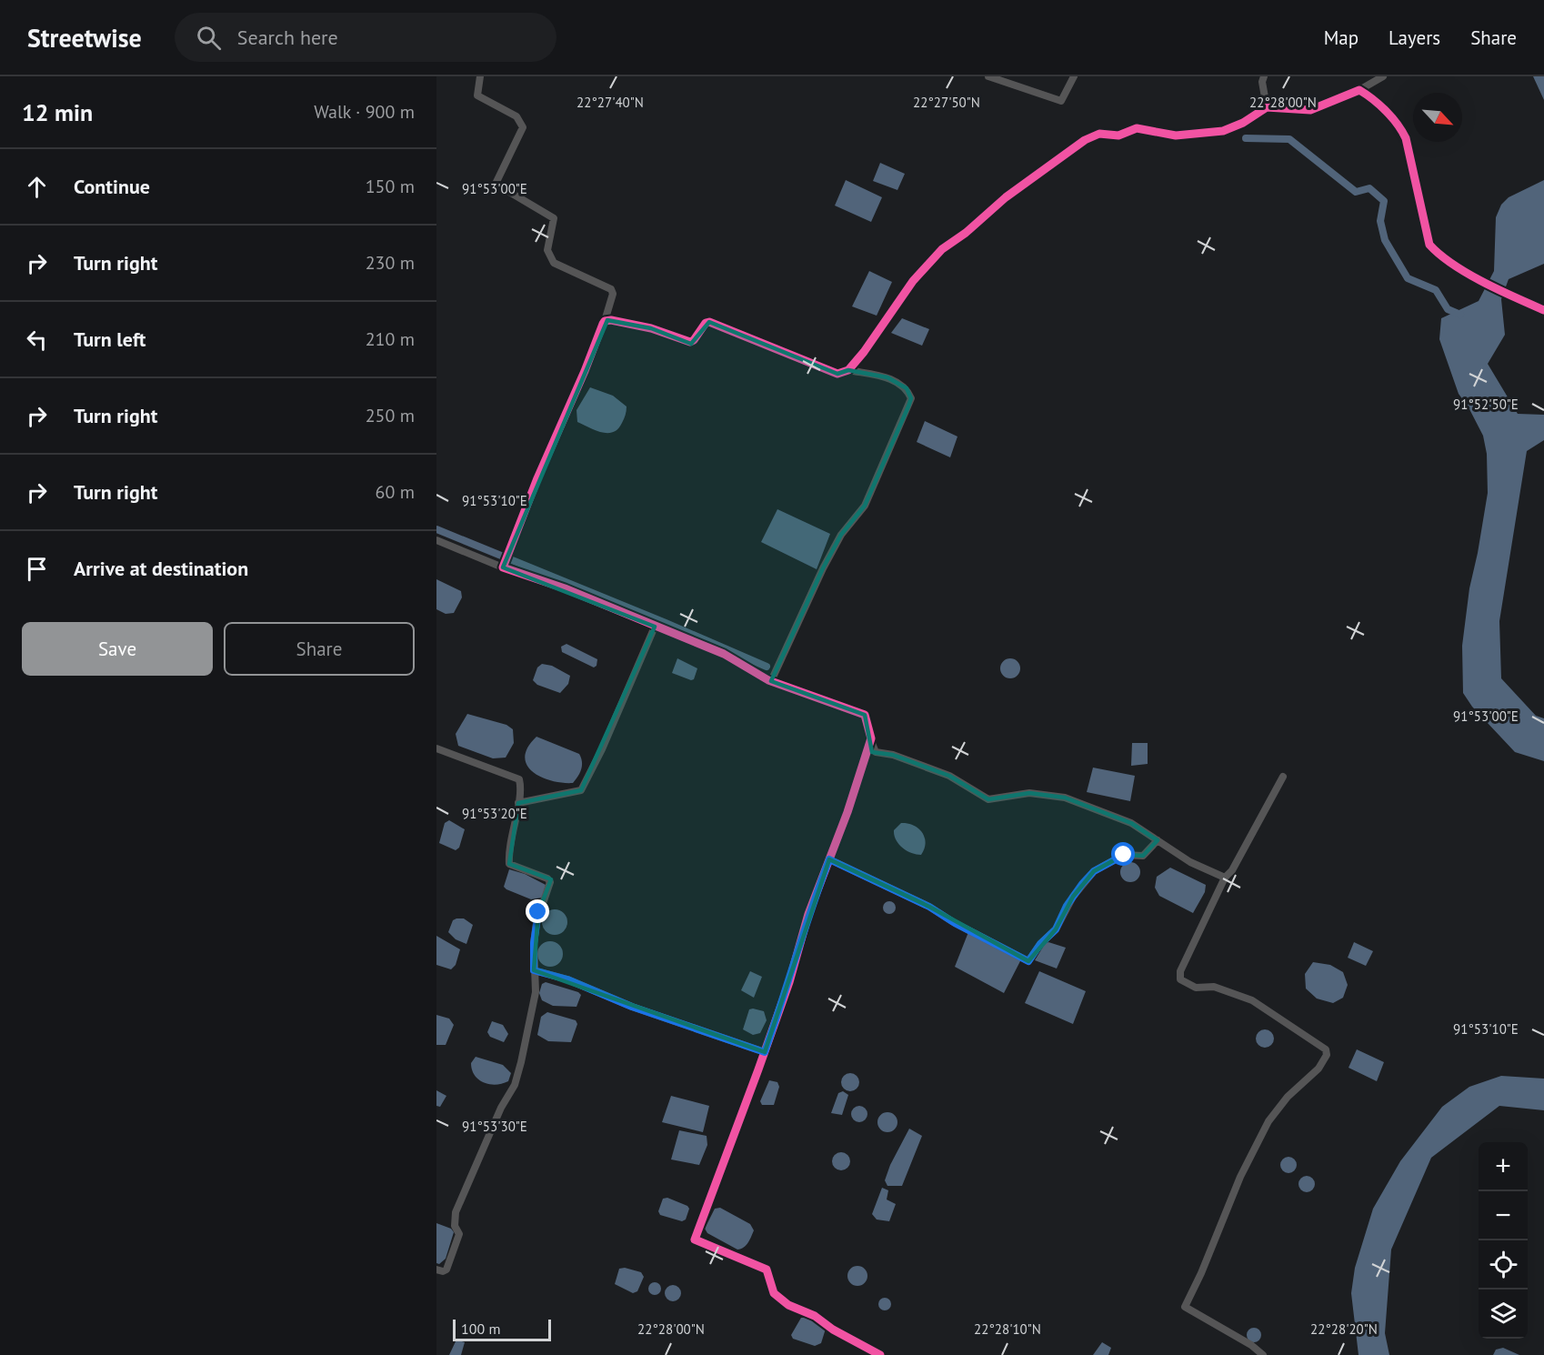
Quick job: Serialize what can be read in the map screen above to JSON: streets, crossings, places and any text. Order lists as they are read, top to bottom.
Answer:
{
  "scale_bar": "100 m",
  "north": "bottom right",
  "page": {
    "header": "Streetwise",
    "search": "Search here",
    "nav": ["Map", "Layers", "Share"],
    "heading": ["12 min", "Walk · 900 m"],
    "list": [
      ["Continue", "150 m"],
      ["Turn right", "230 m"],
      ["Turn left", "210 m"],
      ["Turn right", "250 m"],
      ["Turn right", "60 m"],
      "Arrive at destination"
    ],
    "buttons": ["Save", "Share"],
    "map_buttons": ["+", "−"],
    "scale": "100 m"
  },
  "coordinates": [
    "22°27'40\"N",
    "22°27'50\"N",
    "22°28'00\"N",
    "91°53'00\"E",
    "91°52'50\"E",
    "91°53'10\"E",
    "91°53'20\"E",
    "91°53'30\"E",
    "22°28'10\"N",
    "22°28'20\"N"
  ]
}
